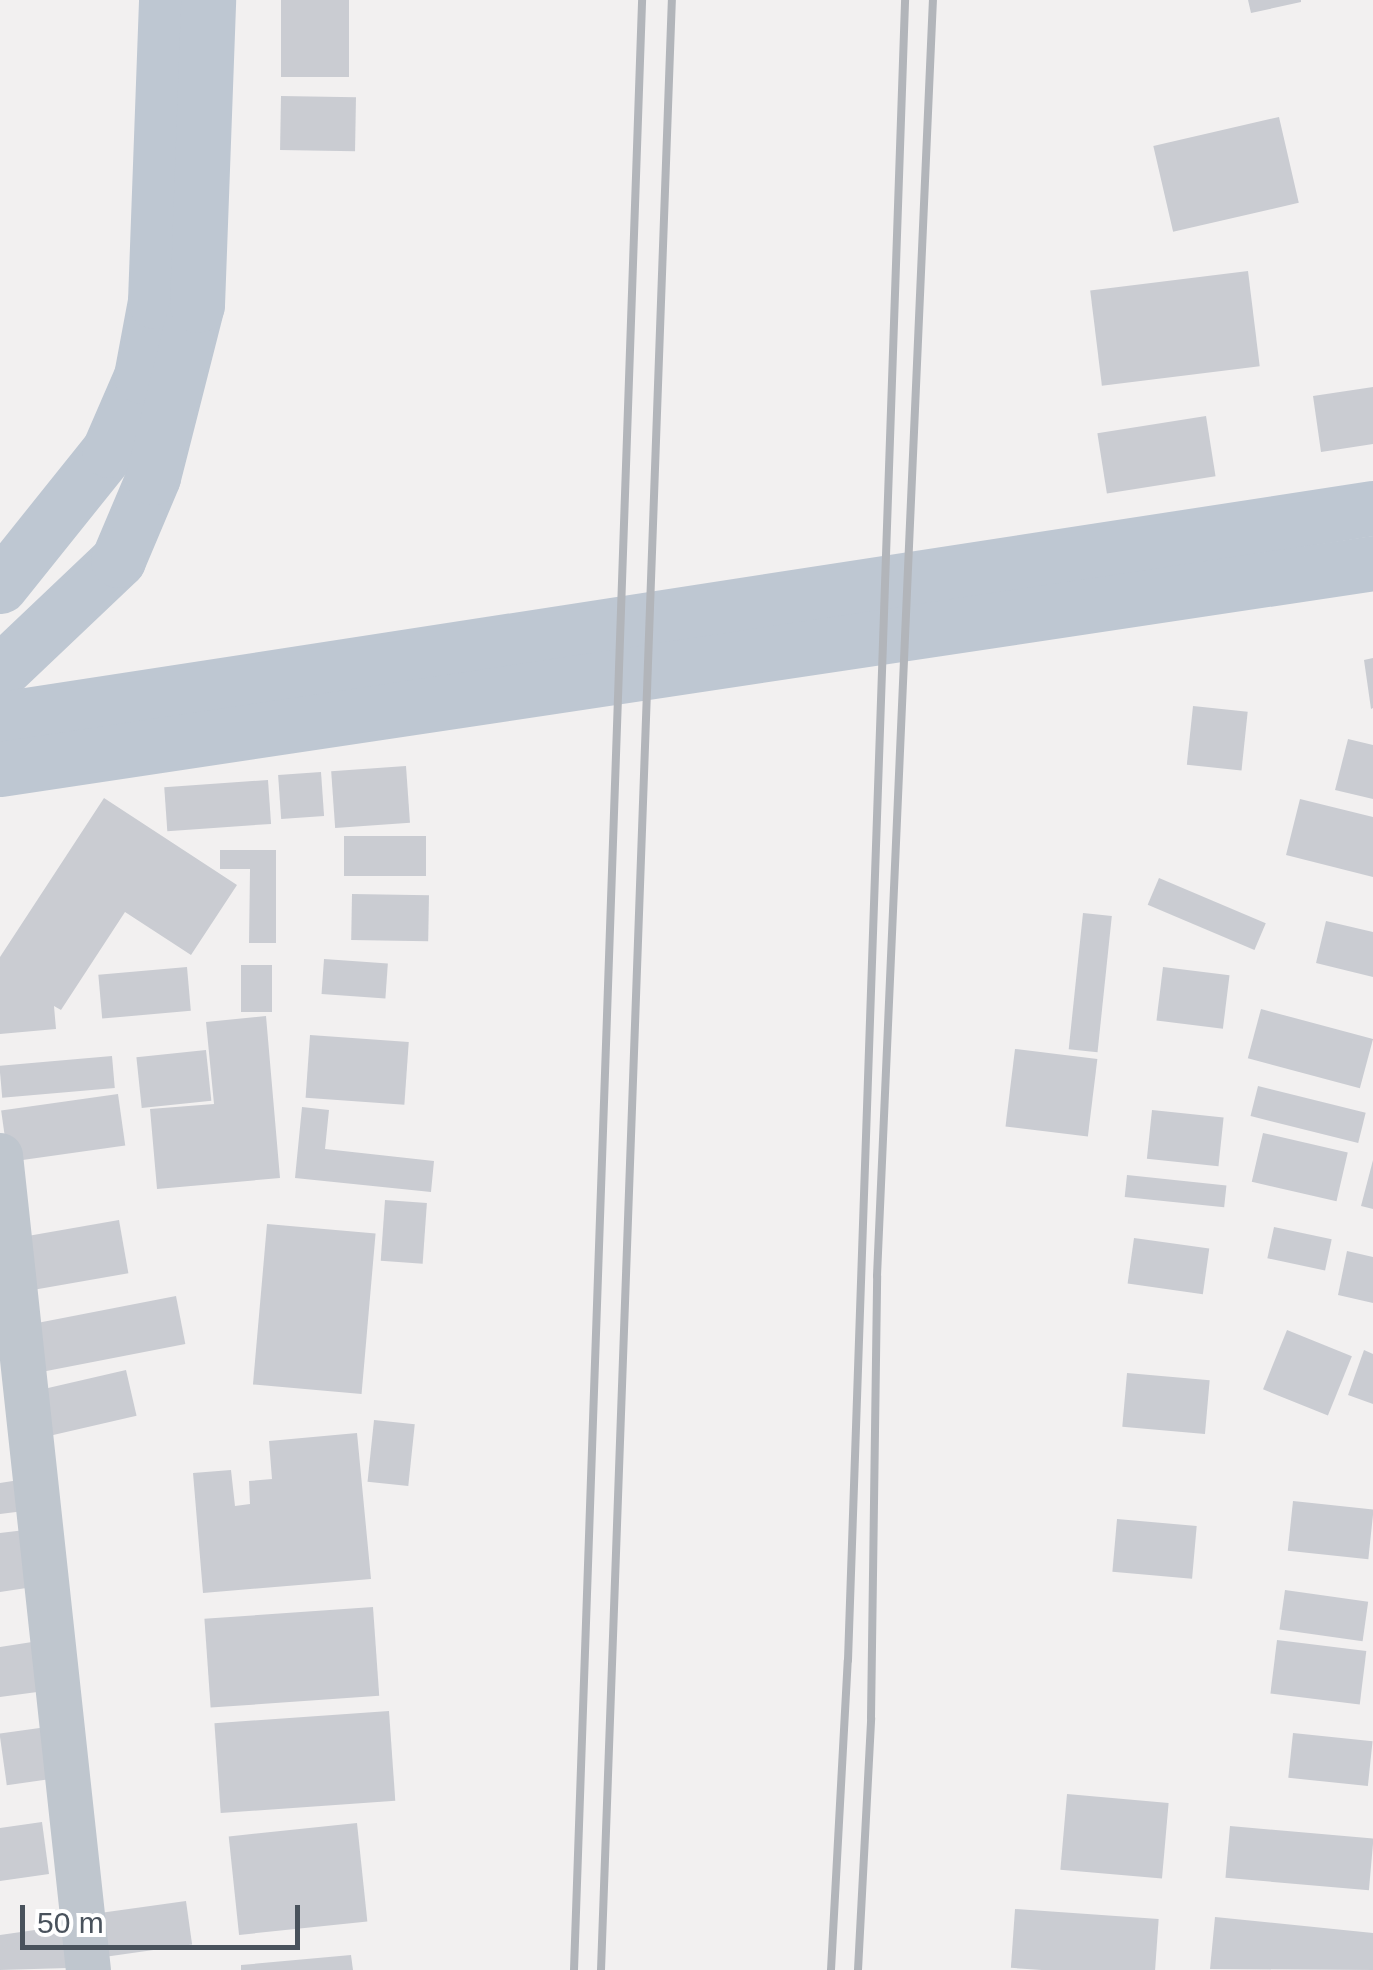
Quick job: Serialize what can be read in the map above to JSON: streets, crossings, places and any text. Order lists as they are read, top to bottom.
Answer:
{
  "scale_bar": "50 m"
}
